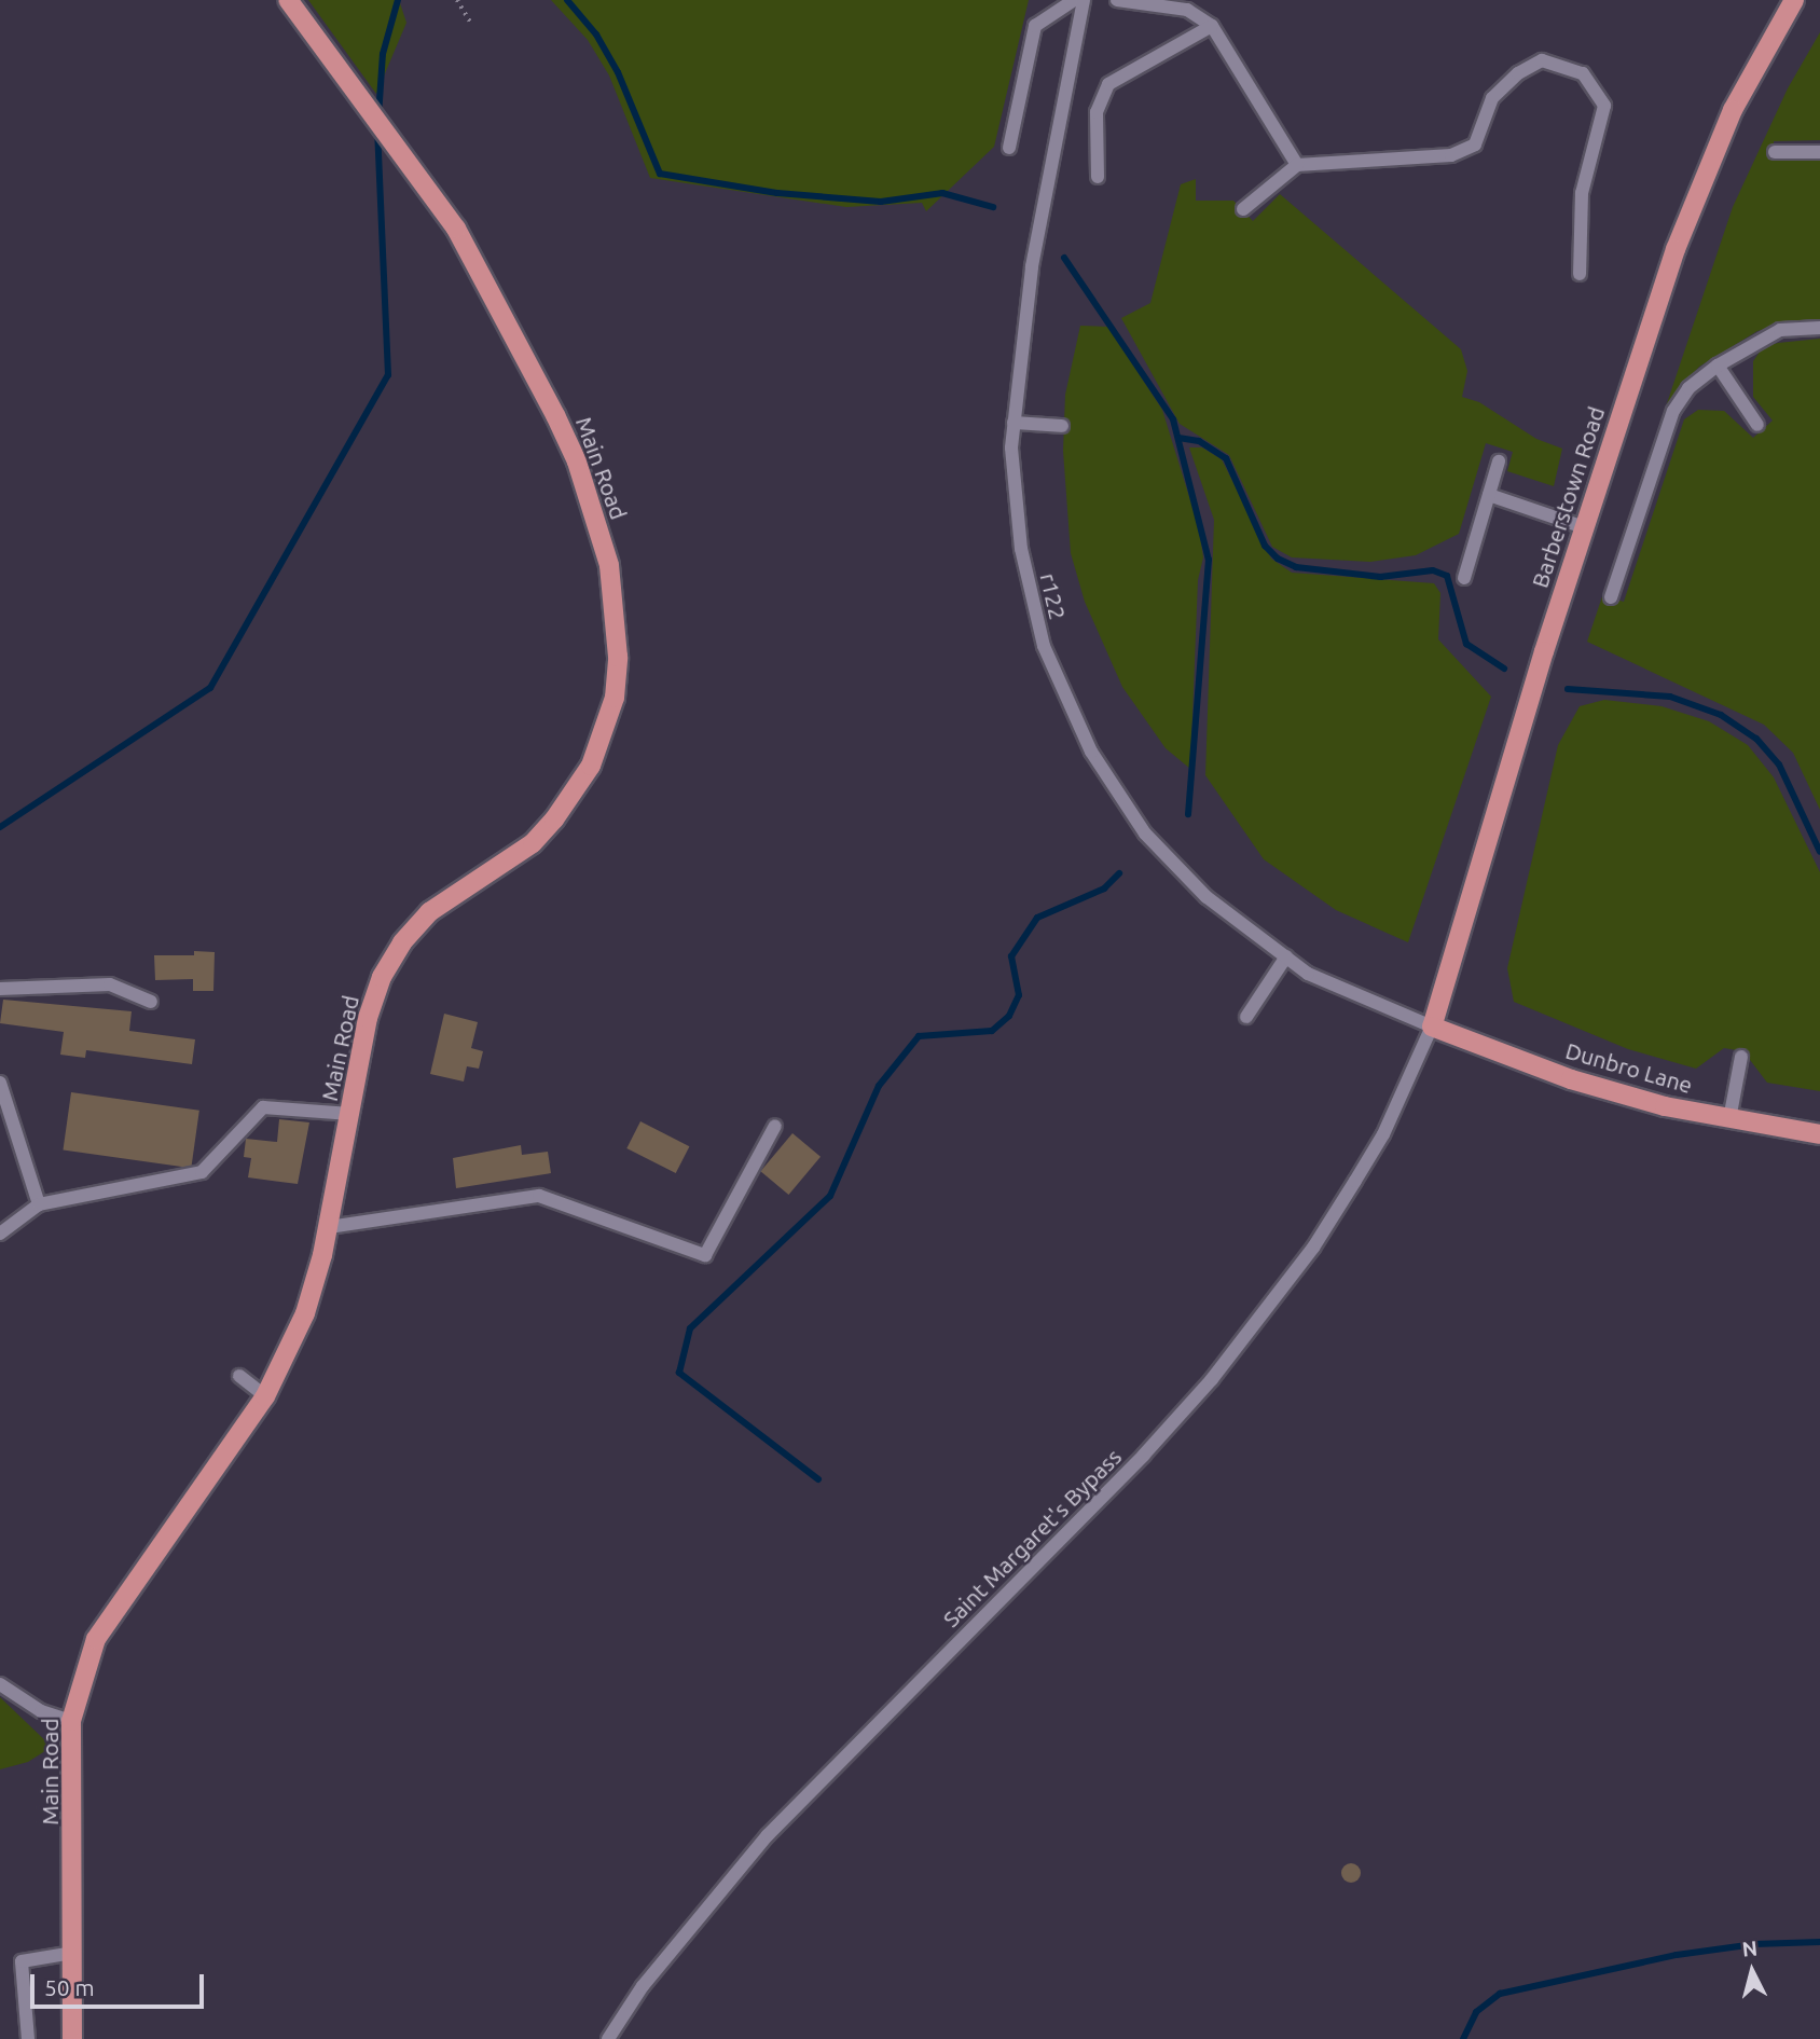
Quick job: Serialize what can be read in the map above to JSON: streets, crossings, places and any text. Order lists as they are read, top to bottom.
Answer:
{
  "streets": {
    "main road": ["Main Road", "Barberstown Road", "Dunbro Lane"],
    "street": ["r122", "Saint Margaret's Bypass"]
  },
  "crossings": [
    ["Barberstown Road", "r122"],
    ["Barberstown Road", "Dunbro Lane"],
    ["Barberstown Road", "Saint Margaret's Bypass"],
    ["r122", "Dunbro Lane"],
    ["r122", "Saint Margaret's Bypass"],
    ["Dunbro Lane", "Saint Margaret's Bypass"]
  ],
  "scale_bar": "50 m",
  "north": "top"
}
